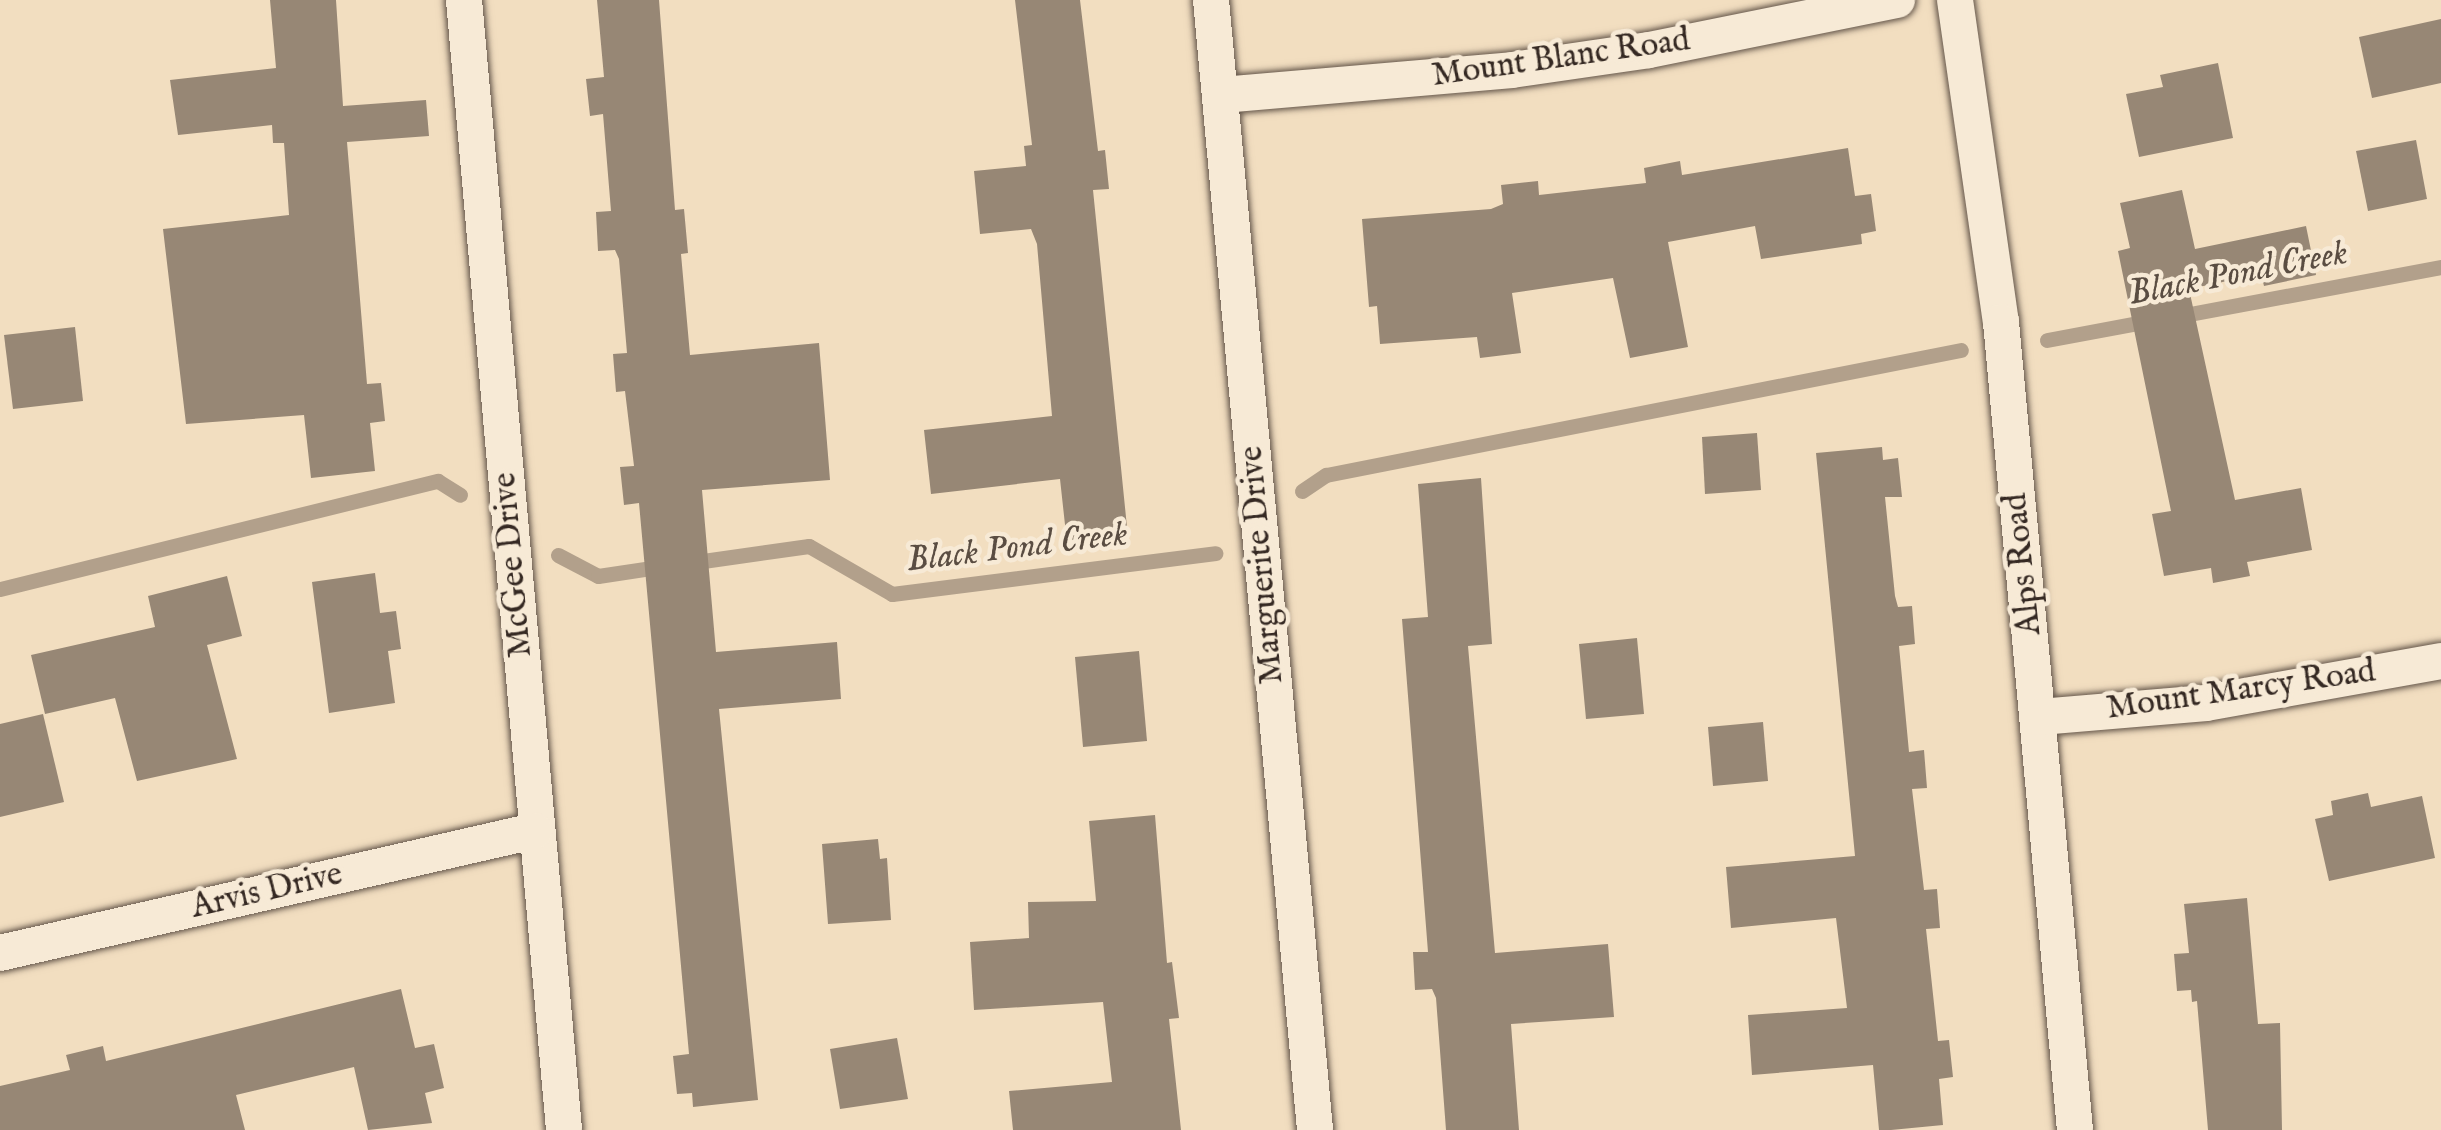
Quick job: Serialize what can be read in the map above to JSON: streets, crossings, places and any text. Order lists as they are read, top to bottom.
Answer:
{
  "streets": {
    "street": [
      "Mount Blanc Road",
      "Alps Road",
      "McGee Drive",
      "Marguerite Drive",
      "Mount Marcy Road",
      "Arvis Drive"
    ]
  },
  "crossings": [
    ["Mount Blanc Road", "Marguerite Drive"],
    ["Alps Road", "Mount Marcy Road"],
    ["McGee Drive", "Arvis Drive"]
  ],
  "water": ["Black Pond Creek"]
}
